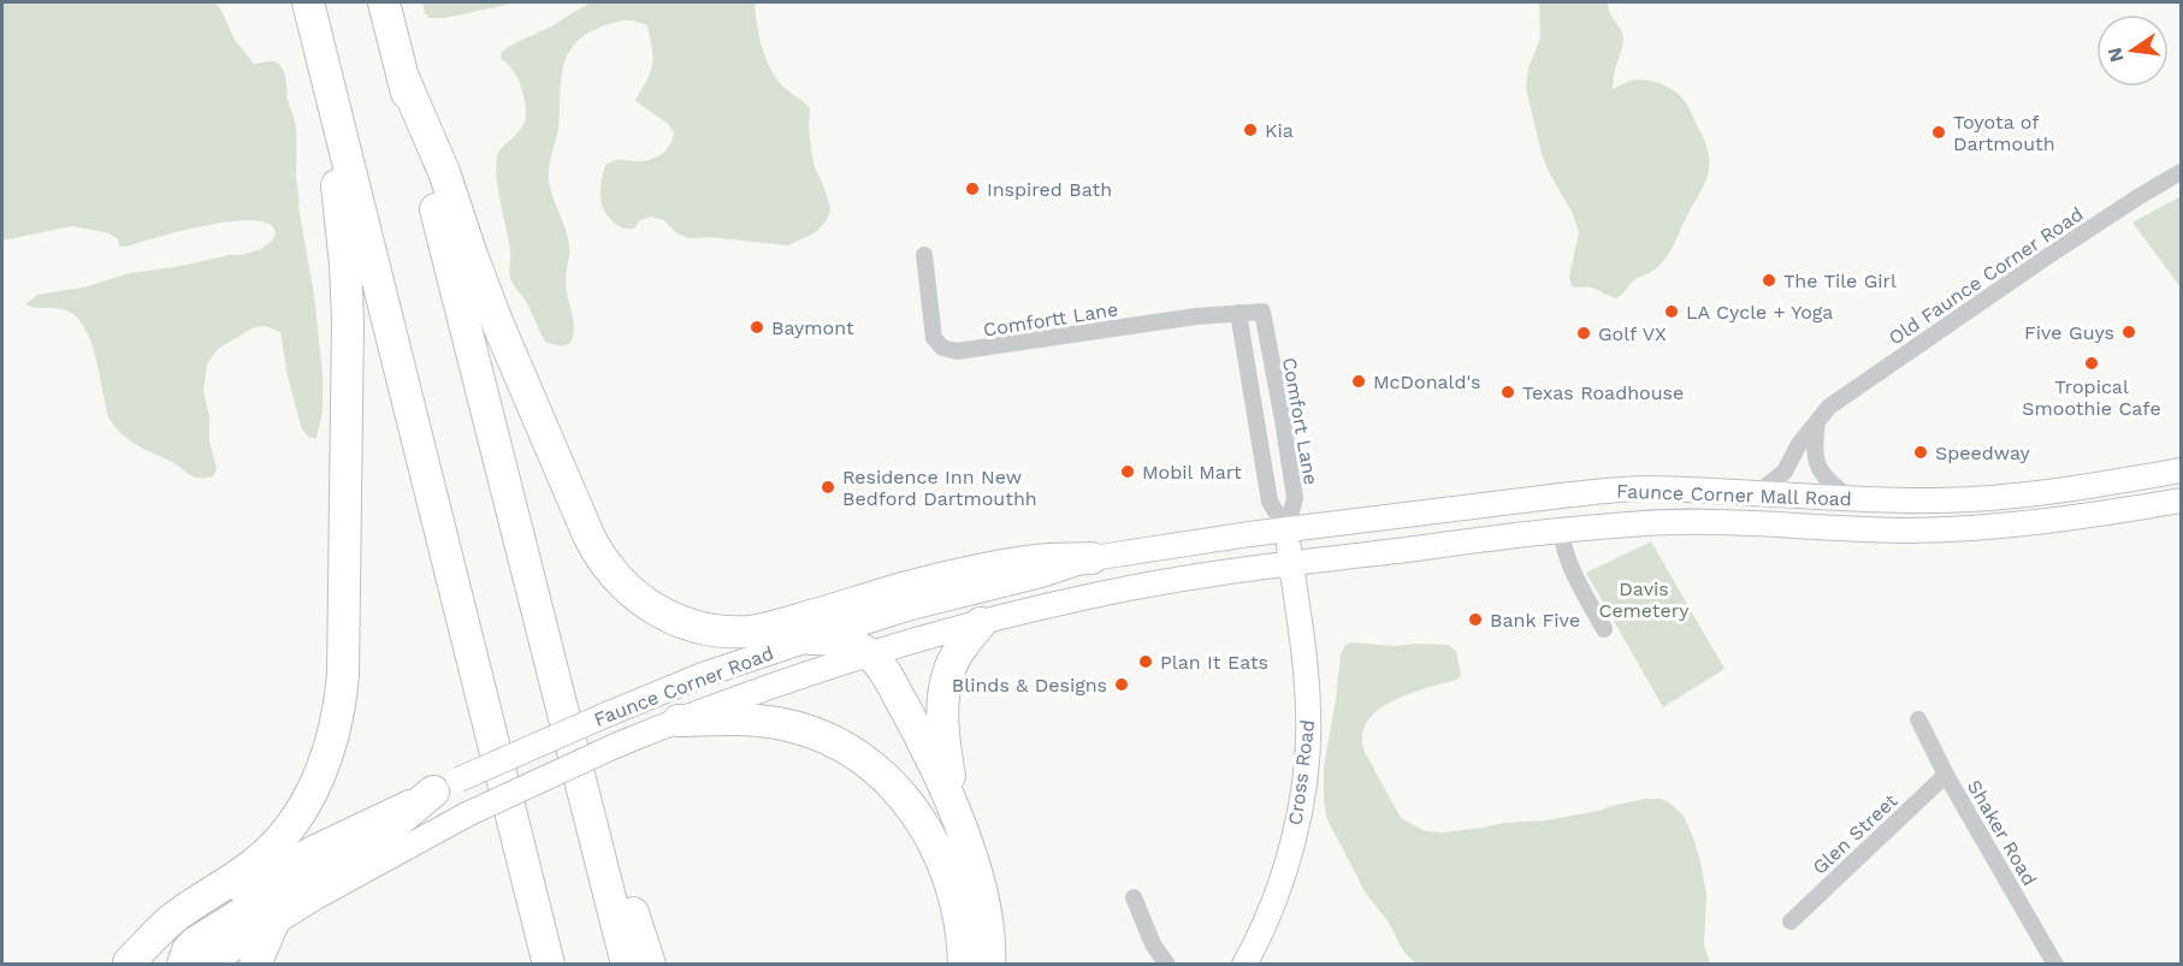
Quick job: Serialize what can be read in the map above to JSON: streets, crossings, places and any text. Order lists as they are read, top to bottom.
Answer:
{
  "streets": {
    "main road": ["Faunce Corner Mall Road", "Faunce Corner Road", "Cross Road"],
    "street": [
      "Old Faunce Corner Road",
      "Comfortt Lane",
      "Comfort Lane",
      "Shaker Road",
      "Glen Street"
    ]
  },
  "crossings": [
    ["Old Faunce Corner Road", "Faunce Corner Mall Road"],
    ["Comfortt Lane", "Comfort Lane"],
    ["Comfort Lane", "Faunce Corner Mall Road"],
    ["Comfort Lane", "Faunce Corner Road"],
    ["Comfort Lane", "Cross Road"],
    ["Faunce Corner Mall Road", "Faunce Corner Road"],
    ["Faunce Corner Mall Road", "Cross Road"],
    ["Faunce Corner Road", "Cross Road"],
    ["Shaker Road", "Glen Street"]
  ],
  "parks": ["Davis Cemetery"],
  "places": [
    "Kia",
    "Toyota of Dartmouth",
    "Inspired Bath",
    "The Tile Girl",
    "LA Cycle + Yoga",
    "Baymont",
    "Five Guys",
    "Golf VX",
    "Tropical Smoothie Cafe",
    "McDonald's",
    "Texas Roadhouse",
    "Speedway",
    "Mobil Mart",
    "Residence Inn New Bedford Dartmouthh",
    "Bank Five",
    "Plan It Eats",
    "Blinds & Designs"
  ],
  "north": "left"
}
